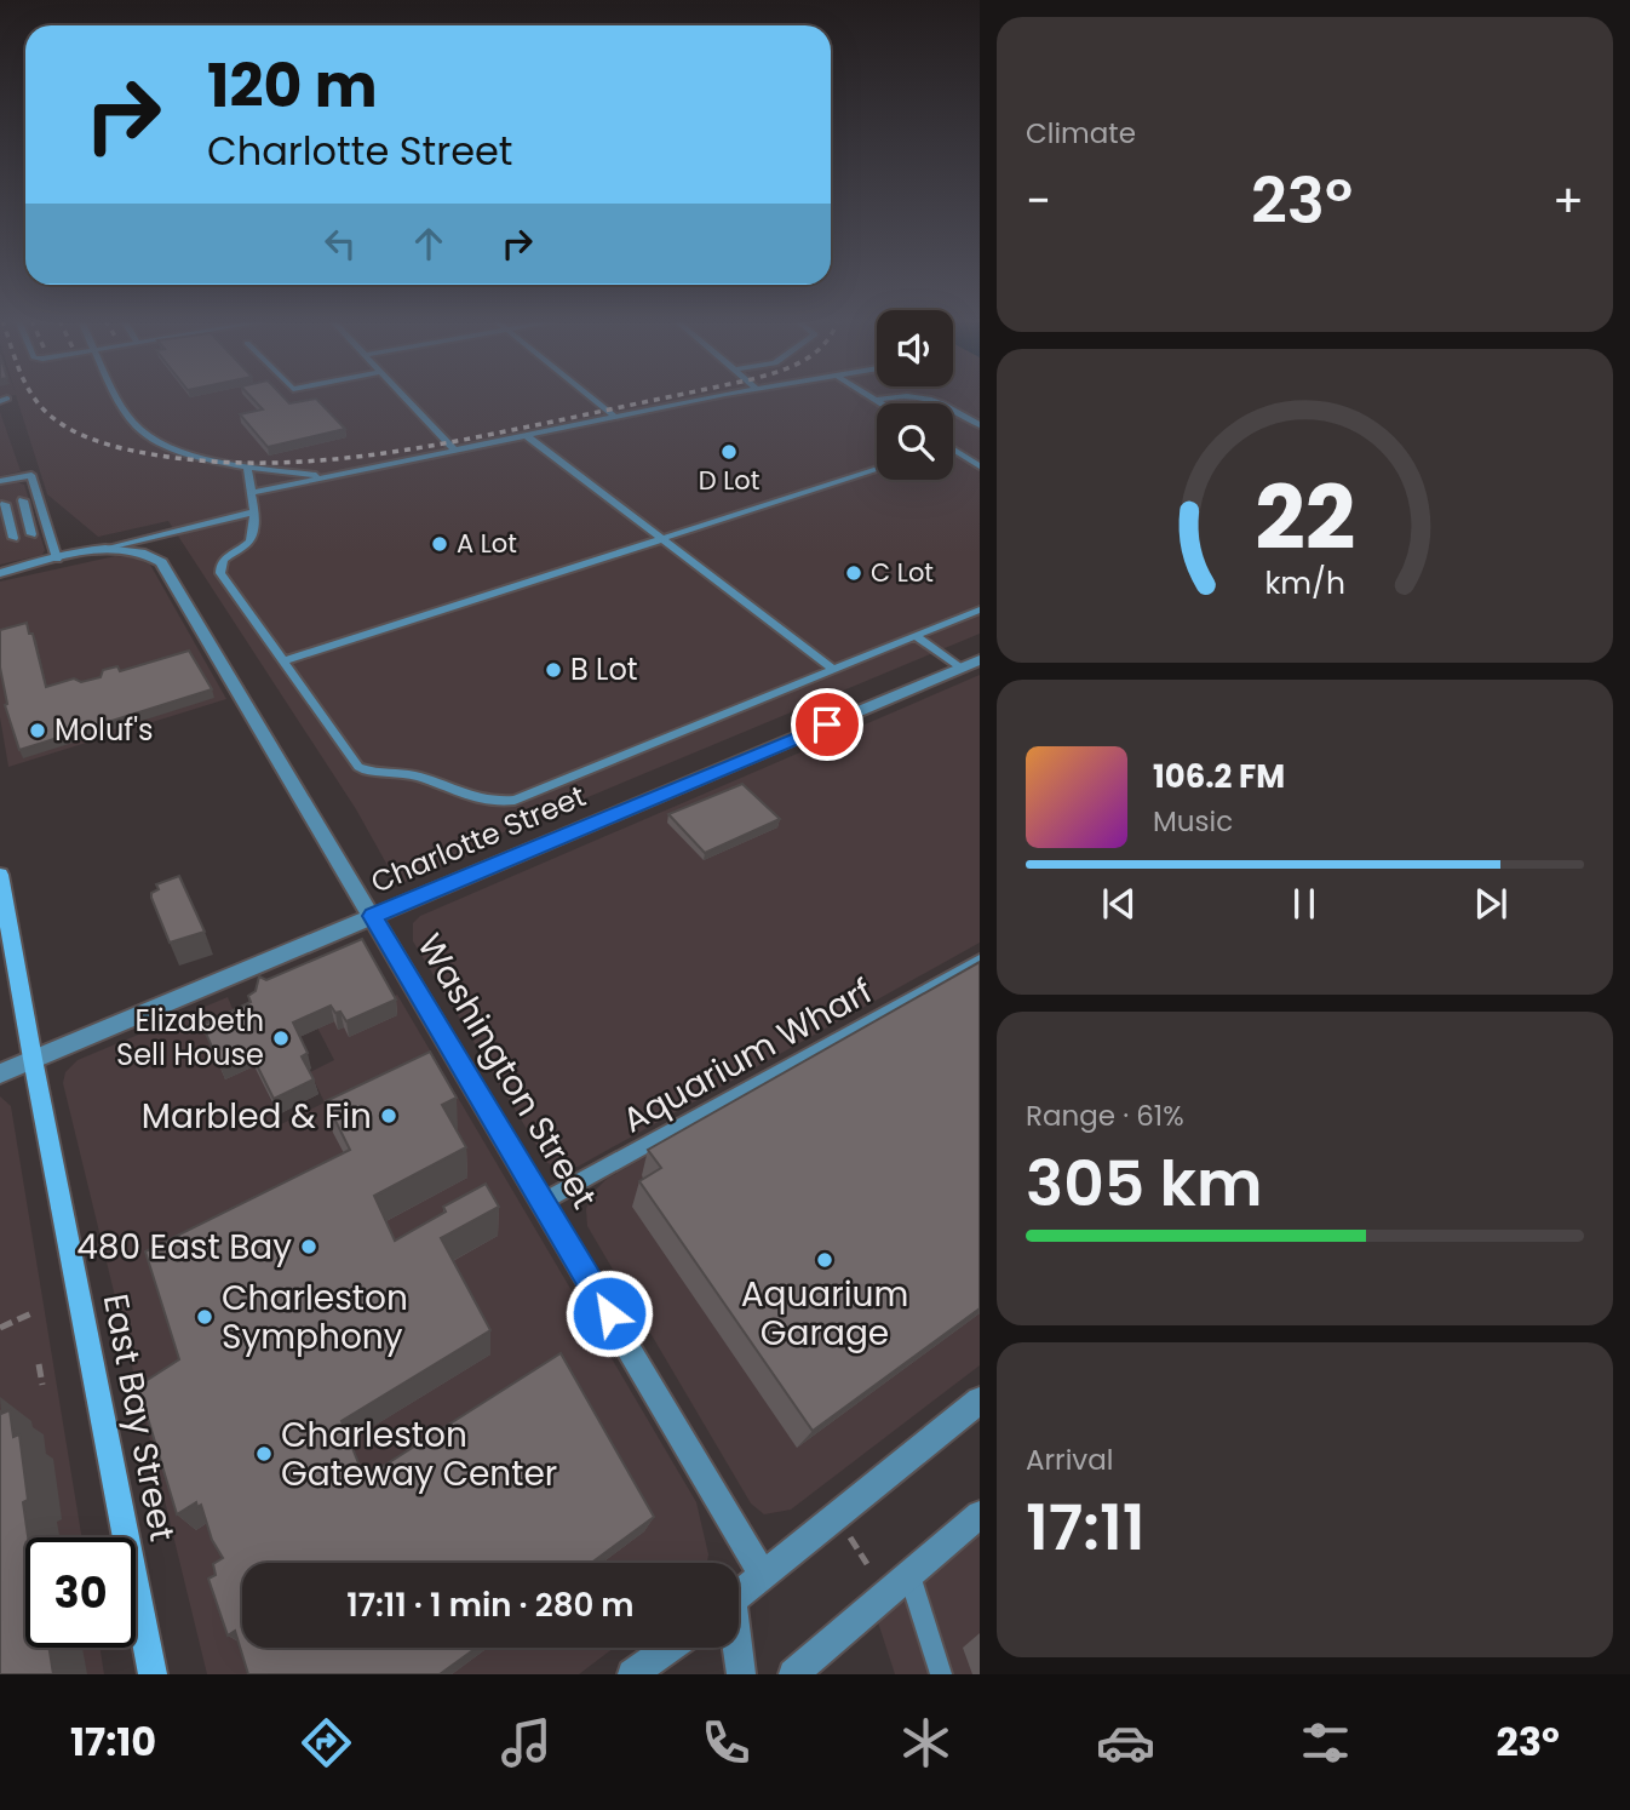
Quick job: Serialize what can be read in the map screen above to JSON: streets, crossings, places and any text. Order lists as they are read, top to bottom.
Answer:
{
  "streets": {
    "main road": ["East Bay Street"],
    "street": ["Charlotte Street", "Washington Street"],
    "lane": ["Aquarium Wharf"]
  },
  "crossings": [
    ["Charlotte Street", "Washington Street"],
    ["Charlotte Street", "East Bay Street"],
    ["Aquarium Wharf", "Washington Street"]
  ],
  "places": [
    "D Lot",
    "A Lot",
    "C Lot",
    "B Lot",
    "Moluf's",
    "Elizabeth Sell House",
    "Marbled & Fin",
    "480 East Bay",
    "Aquarium Garage",
    "Charleston Symphony",
    "Charleston Gateway Center"
  ],
  "page": {
    "tile": [
      "Climate",
      ["Range · 61%", "305 km"],
      ["Arrival", "17:11"]
    ],
    "turn": ["120 m", "Charlotte Street"],
    "heat": ["−", "23°", "+"],
    "song": ["106.2 FM", "Music"],
    "limit": "30",
    "trip": "17:11 · 1 min · 280 m",
    "tabs": ["17:10", "23°"],
    "gauge": ["22", "km/h"]
  }
}
